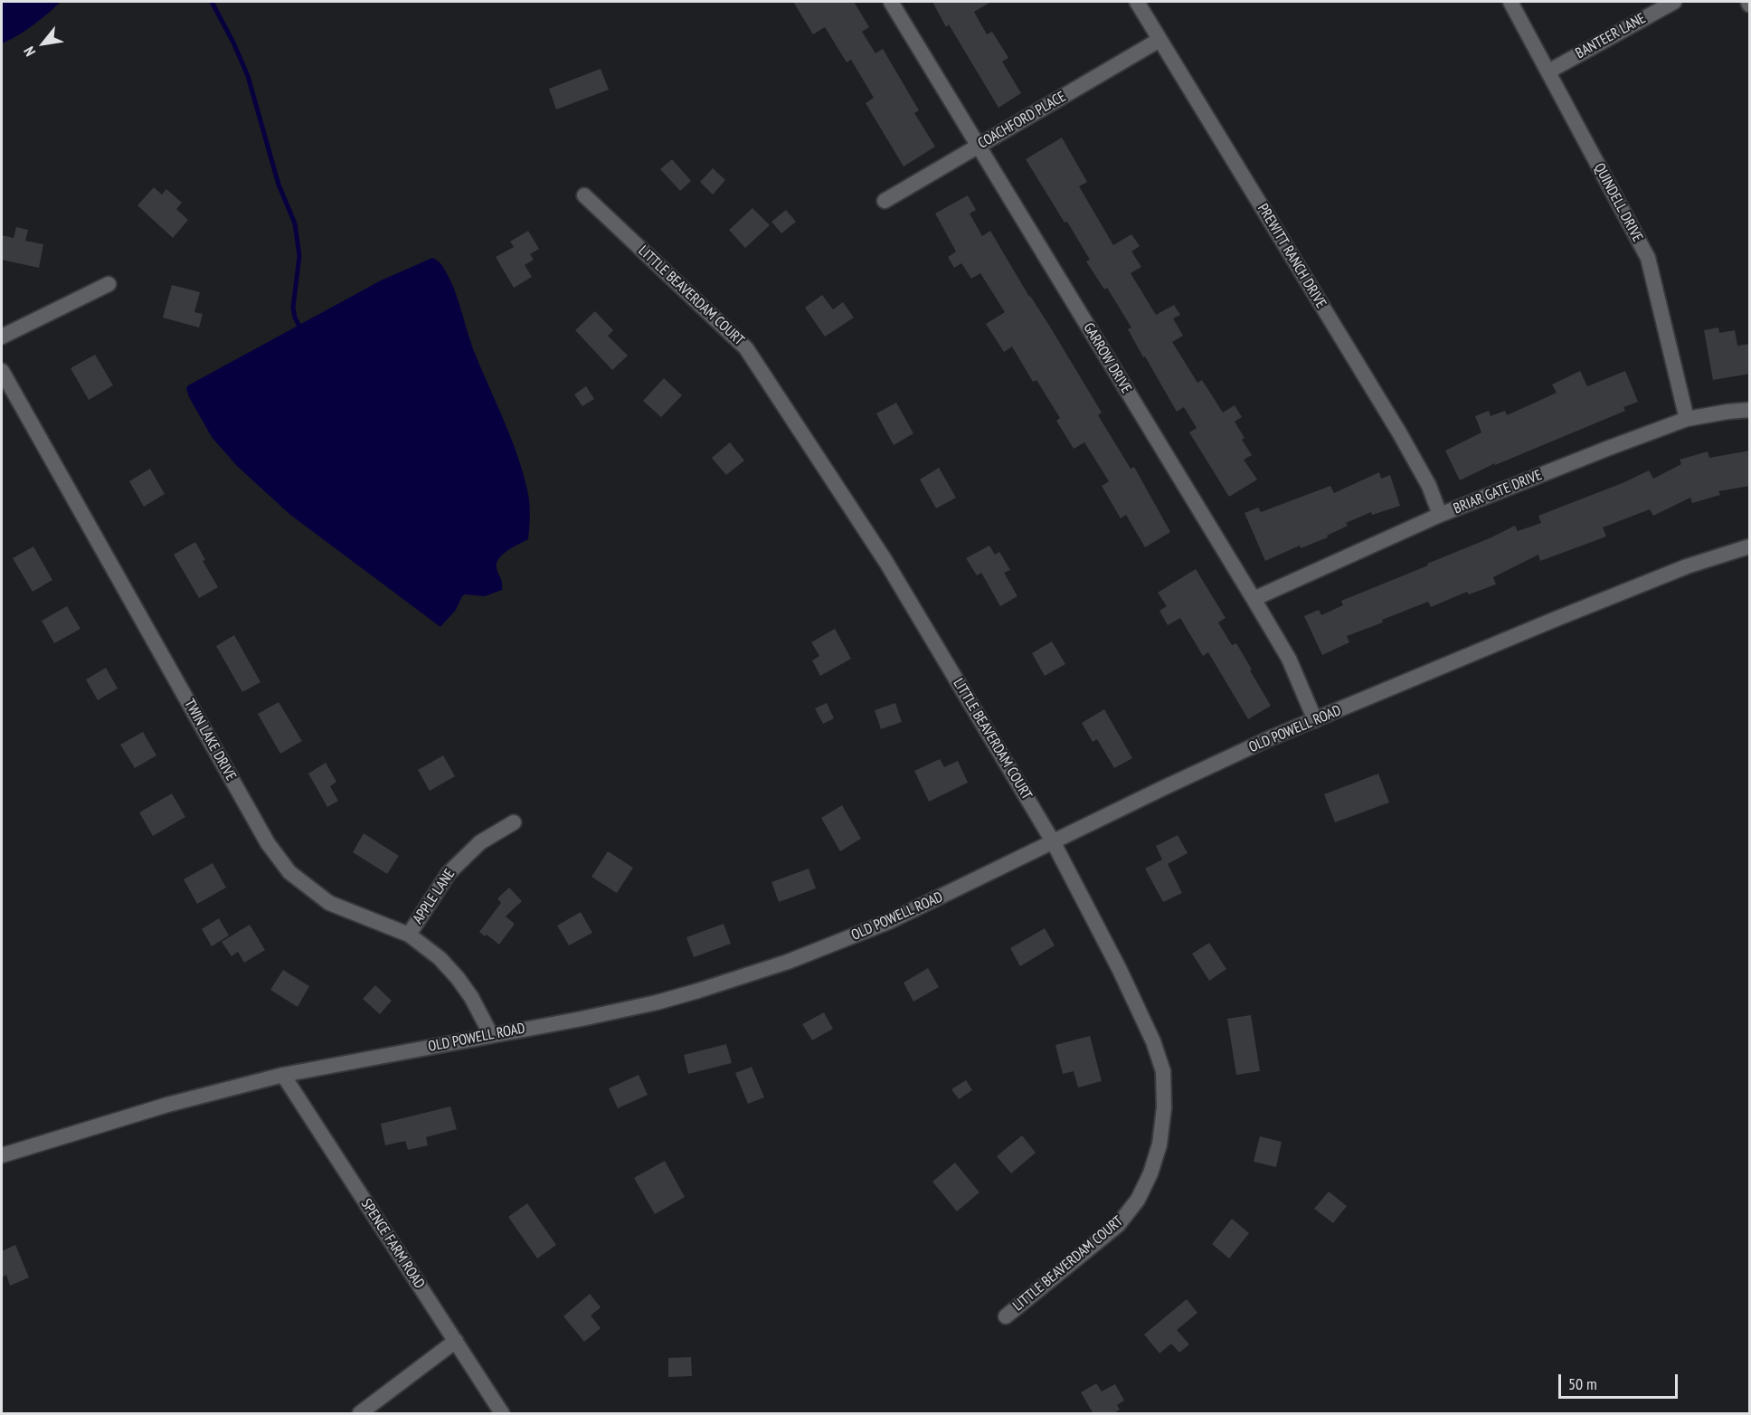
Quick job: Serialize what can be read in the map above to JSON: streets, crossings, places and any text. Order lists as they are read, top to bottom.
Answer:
{
  "streets": {
    "street": [
      "BANTEER LANE",
      "COACHFORD PLACE",
      "QUINDELL DRIVE",
      "PREWITT RANCH DRIVE",
      "LITTLE BEAVERDAM COURT",
      "GARROW DRIVE",
      "BRIAR GATE DRIVE",
      "OLD POWELL ROAD",
      "TWIN LAKE DRIVE",
      "APPLE LANE",
      "SPENCE FARM ROAD"
    ]
  },
  "crossings": [
    ["BANTEER LANE", "QUINDELL DRIVE"],
    ["COACHFORD PLACE", "PREWITT RANCH DRIVE"],
    ["COACHFORD PLACE", "GARROW DRIVE"],
    ["QUINDELL DRIVE", "BRIAR GATE DRIVE"],
    ["PREWITT RANCH DRIVE", "BRIAR GATE DRIVE"],
    ["LITTLE BEAVERDAM COURT", "OLD POWELL ROAD"],
    ["GARROW DRIVE", "BRIAR GATE DRIVE"],
    ["GARROW DRIVE", "OLD POWELL ROAD"],
    ["OLD POWELL ROAD", "TWIN LAKE DRIVE"],
    ["OLD POWELL ROAD", "SPENCE FARM ROAD"],
    ["TWIN LAKE DRIVE", "APPLE LANE"]
  ],
  "scale_bar": "50 m",
  "north": "bottom left"
}
